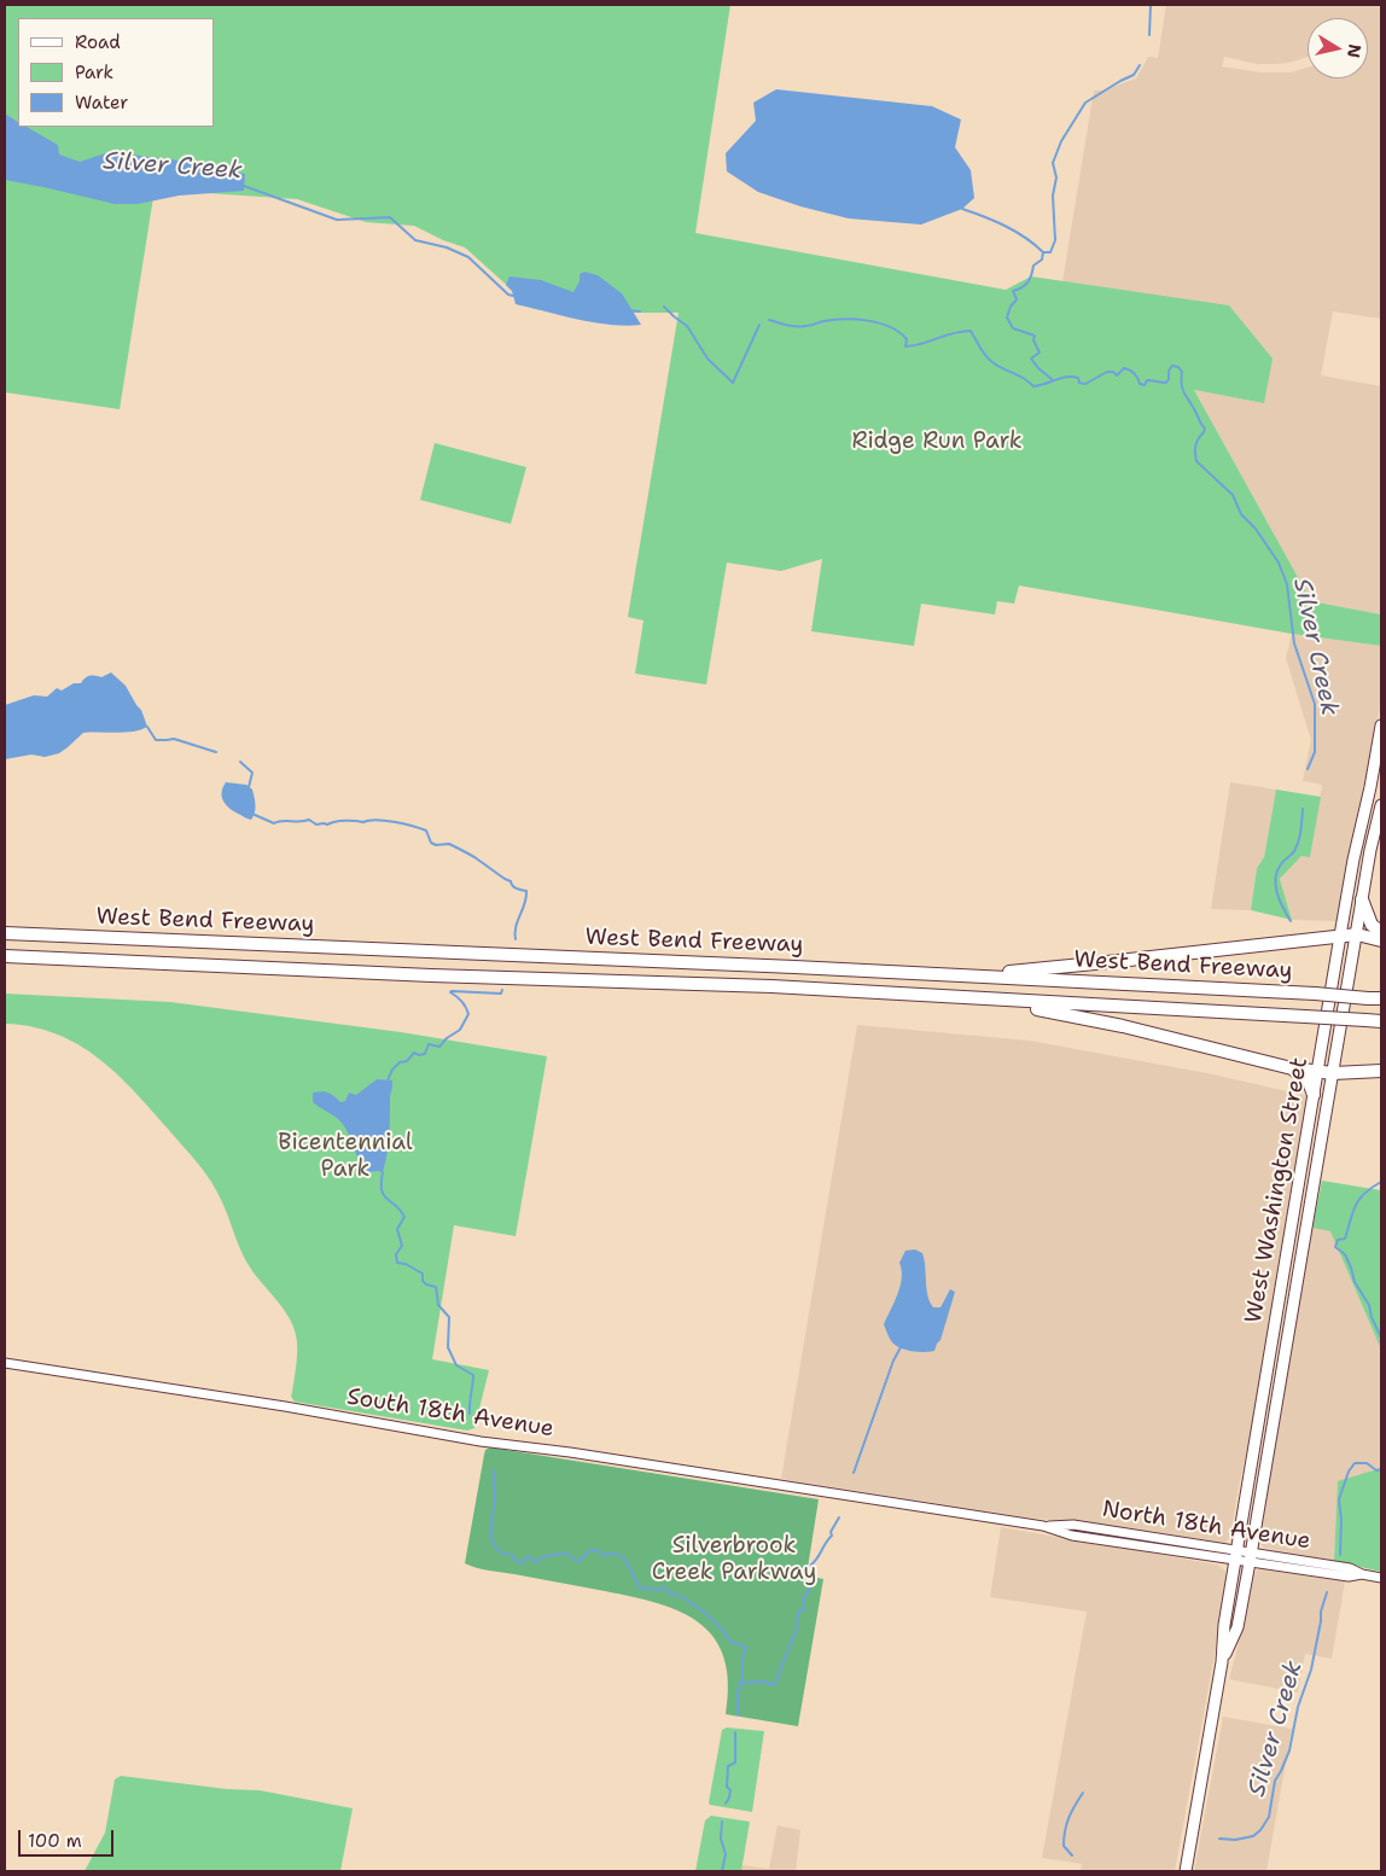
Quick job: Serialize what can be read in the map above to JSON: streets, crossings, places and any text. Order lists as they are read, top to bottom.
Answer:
{
  "streets": {
    "highway": ["West Bend Freeway"],
    "main road": ["West Washington Street"],
    "street": ["South 18th Avenue", "North 18th Avenue"]
  },
  "crossings": [
    ["West Washington Street", "North 18th Avenue"],
    ["South 18th Avenue", "North 18th Avenue"]
  ],
  "water": ["Silver Creek"],
  "parks": ["Ridge Run Park", "Bicentennial Park", "Silverbrook Creek Parkway"],
  "legend": ["Road", "Park", "Water"],
  "scale_bar": "100 m",
  "north": "right"
}
